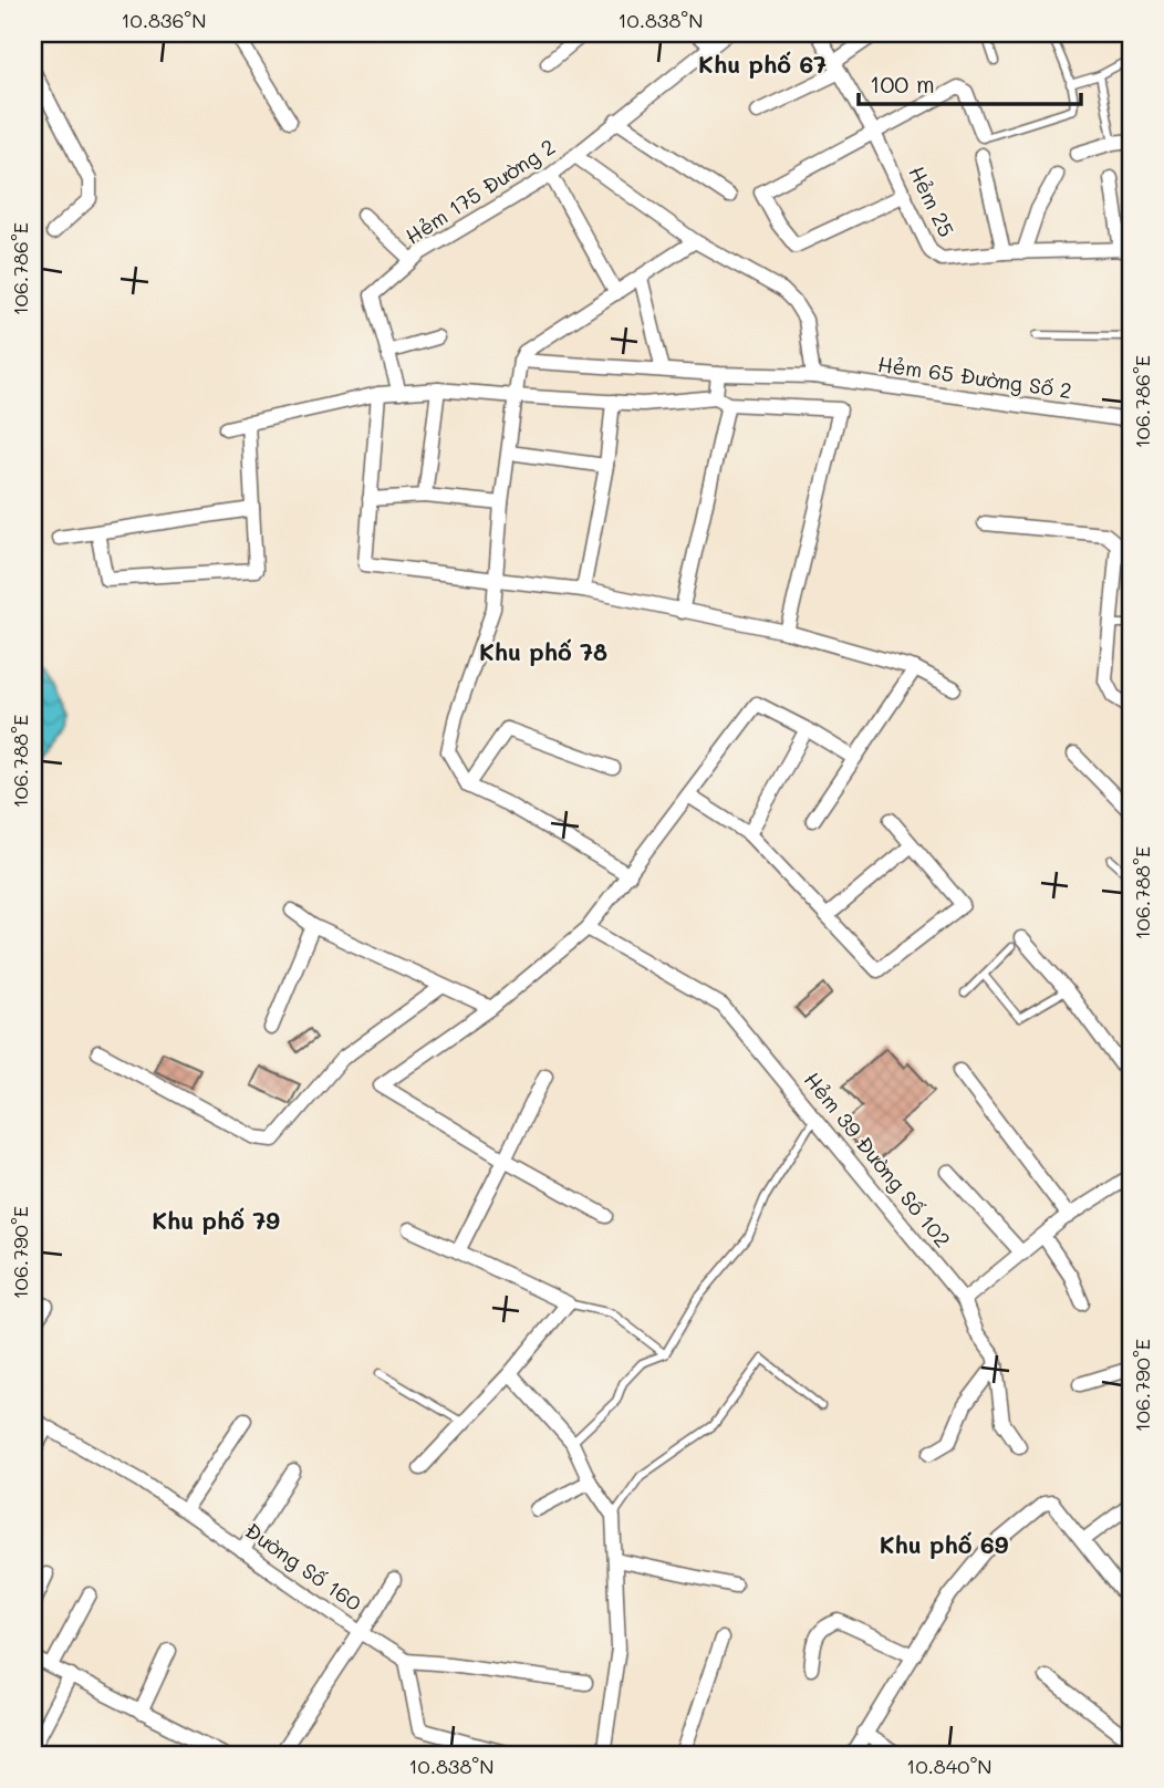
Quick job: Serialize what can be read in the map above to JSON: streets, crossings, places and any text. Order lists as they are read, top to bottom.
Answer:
{
  "streets": {
    "street": [
      "Hẻm 175 Đường 2",
      "Hẻm 25",
      "Hẻm 65 Đường Số 2",
      "Hẻm 39 Đường Số 102",
      "Đường Số 160"
    ]
  },
  "districts": [
    "Khu phố 67",
    "Khu phố 78",
    "Khu phố 79",
    "Khu phố 69"
  ],
  "scale_bar": "100 m",
  "coordinates": [
    "10.836°N",
    "10.838°N",
    "106.786°E",
    "106.788°E",
    "106.790°E",
    "10.840°N"
  ]
}
